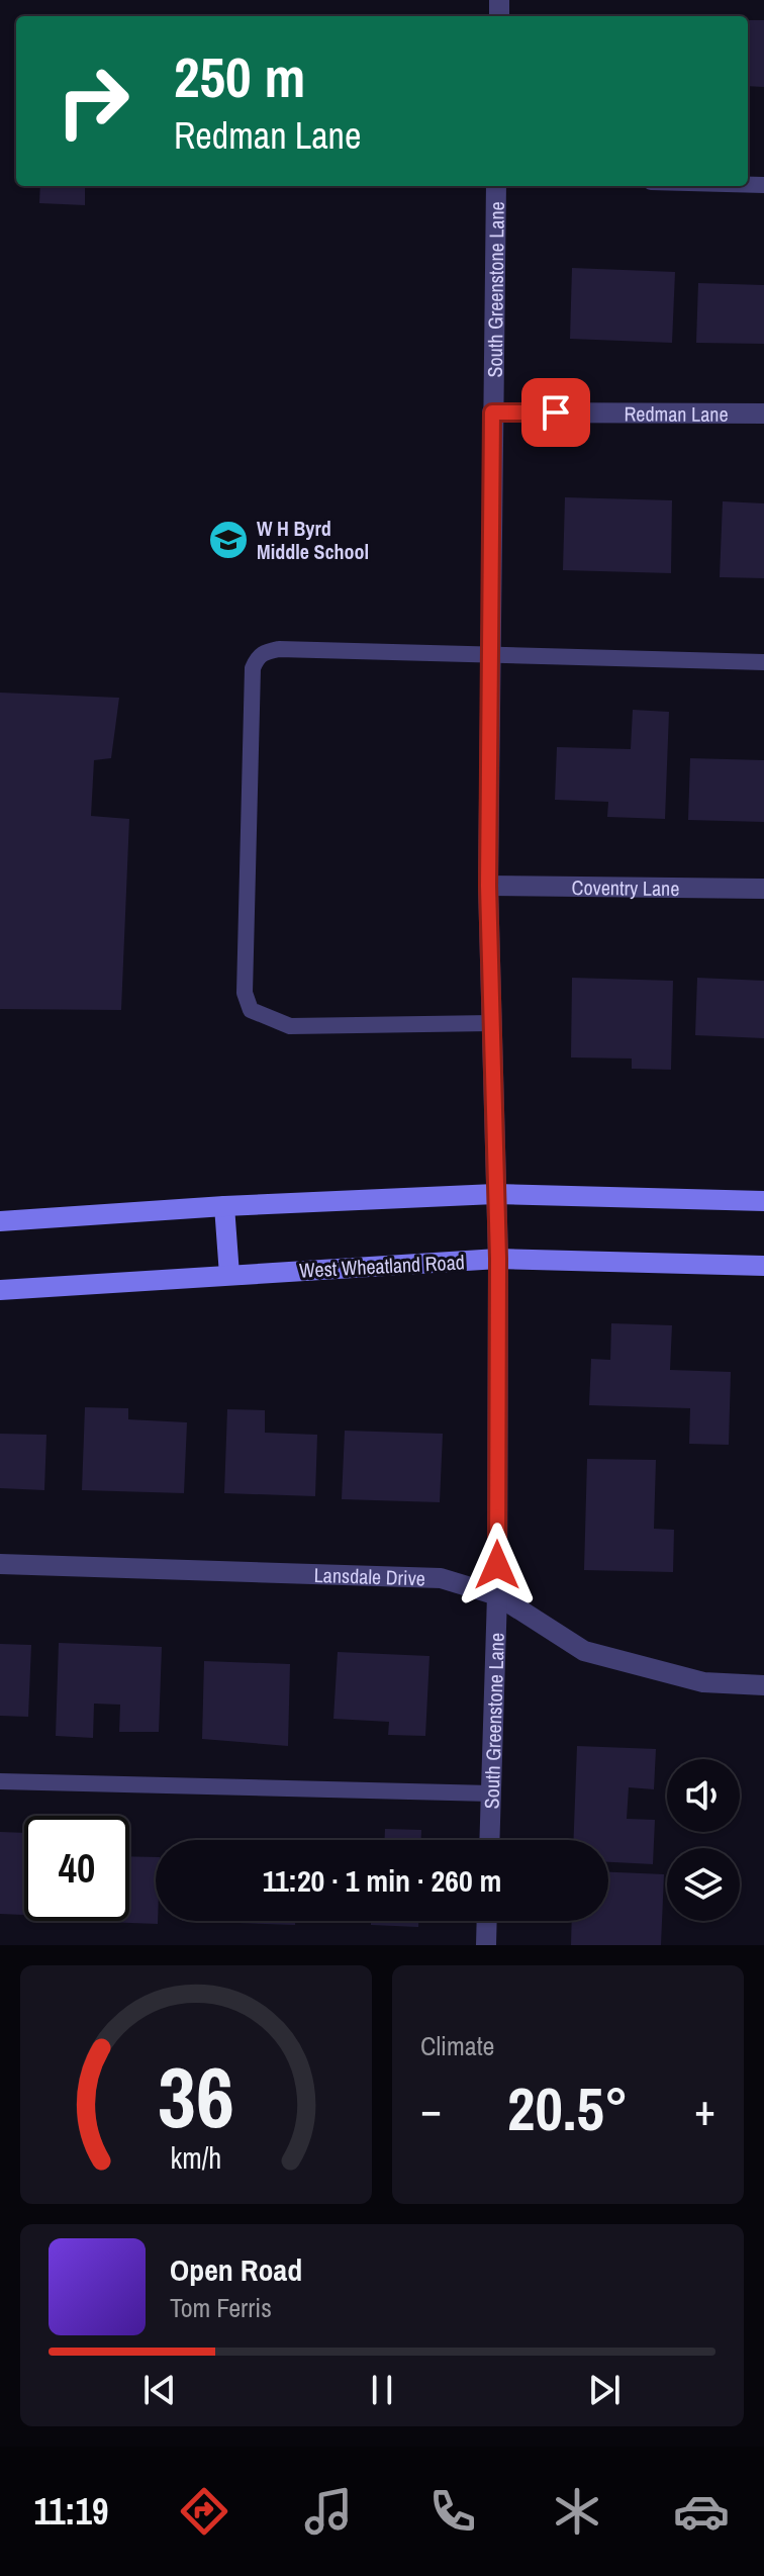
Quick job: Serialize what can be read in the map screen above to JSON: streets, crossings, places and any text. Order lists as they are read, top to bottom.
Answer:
{
  "streets": {
    "main road": ["West Wheatland Road"],
    "street": [
      "South Greenstone Lane",
      "Redman Lane",
      "Coventry Lane",
      "Lansdale Drive"
    ]
  },
  "crossings": [
    ["South Greenstone Lane", "Redman Lane"],
    ["South Greenstone Lane", "Coventry Lane"],
    ["South Greenstone Lane", "West Wheatland Road"],
    ["South Greenstone Lane", "Lansdale Drive"]
  ],
  "places": {
    "school or university": ["W H Byrd Middle School"]
  },
  "page": {
    "turn": ["250 m", "Redman Lane"],
    "limit": "40",
    "trip": "11:20 · 1 min · 260 m",
    "tile": "Climate",
    "heat": ["−", "20.5°", "+"],
    "song": ["Open Road", "Tom Ferris"],
    "tabs": "11:19",
    "gauge": ["36", "km/h"]
  }
}
